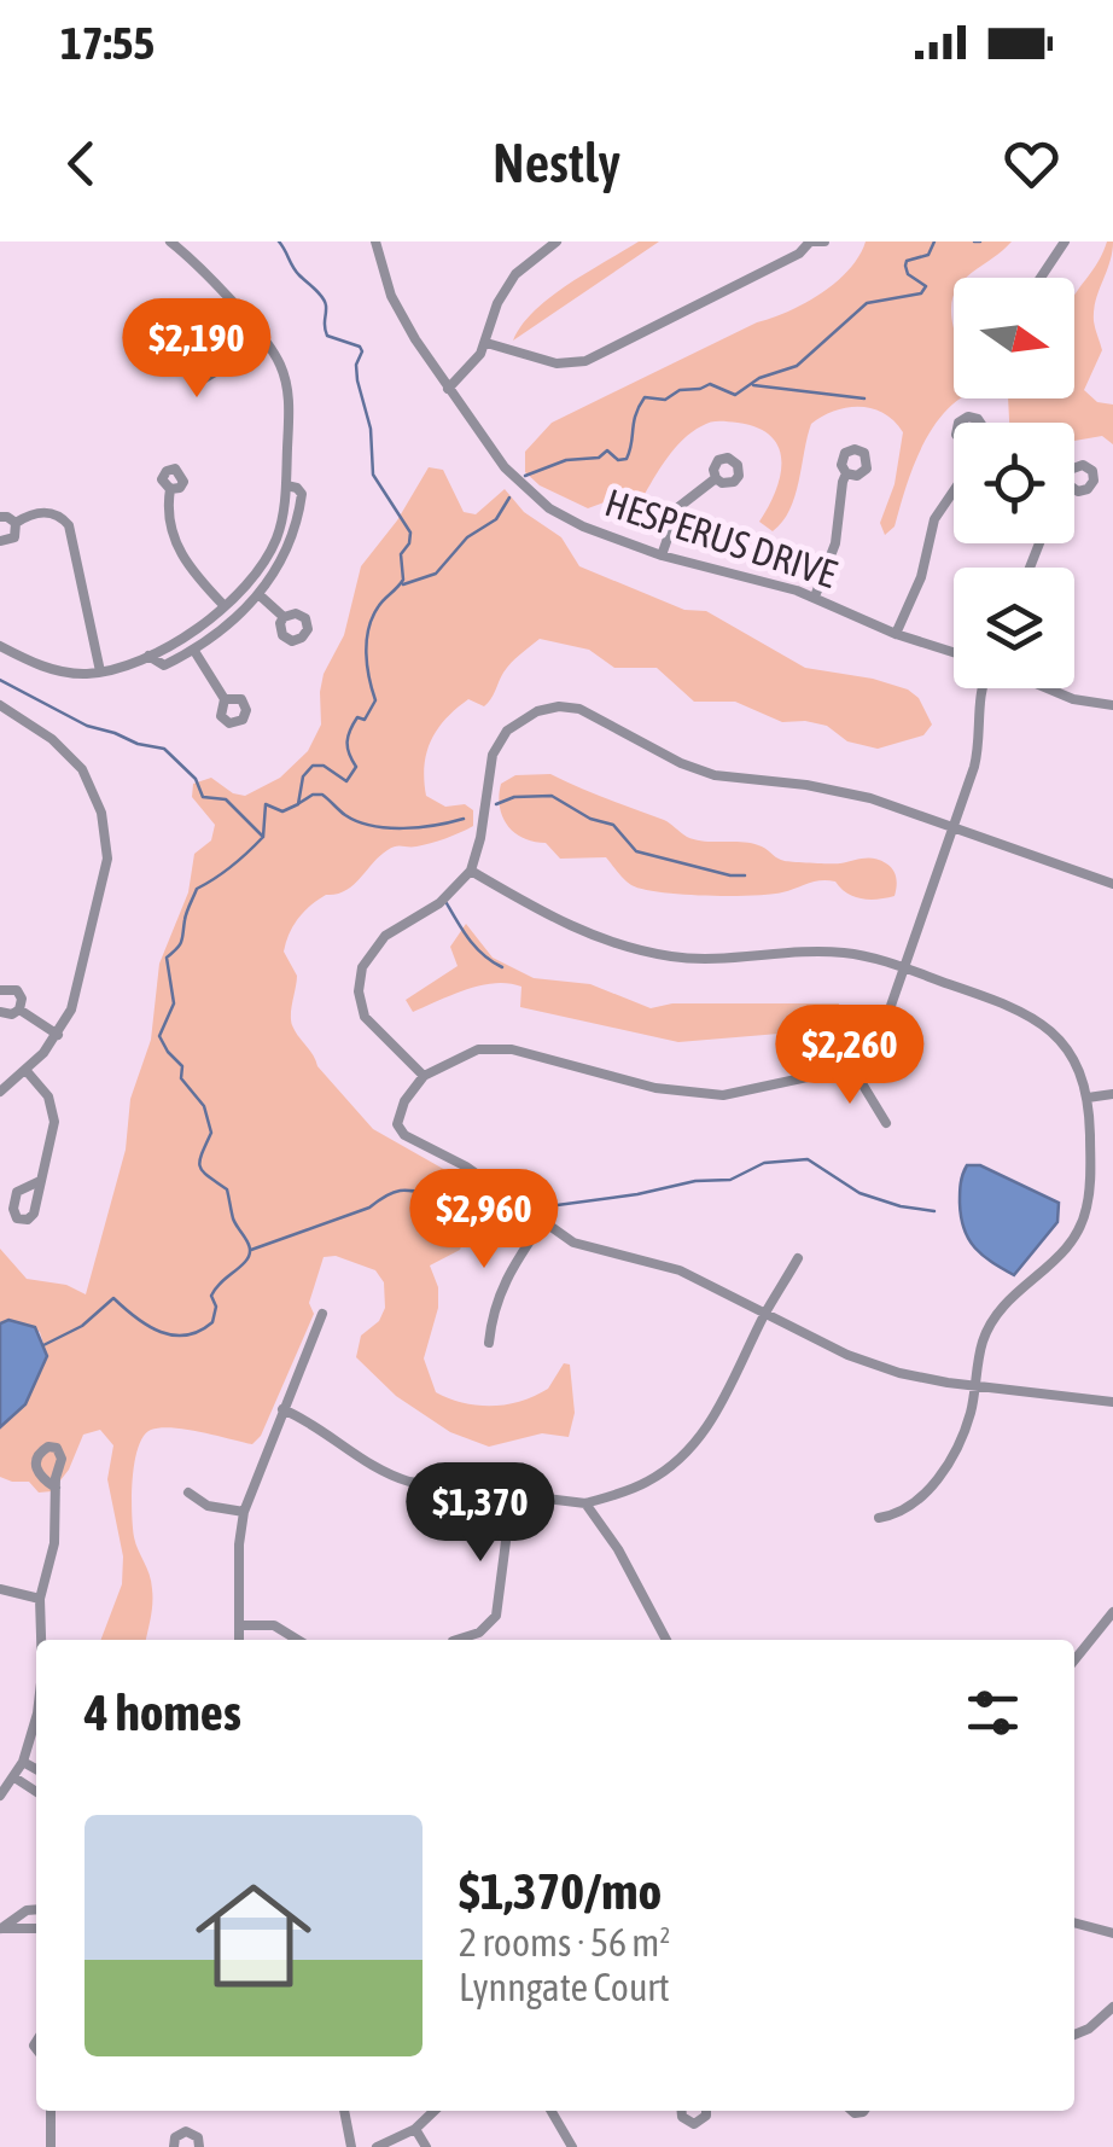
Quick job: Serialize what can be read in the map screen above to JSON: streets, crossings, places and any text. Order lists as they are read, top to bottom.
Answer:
{
  "streets": {
    "street": ["HESPERUS DRIVE"]
  },
  "north": "right",
  "page": {
    "status": "17:55",
    "header": "Nestly",
    "price": [
      "$2,190",
      "$2,260",
      "$2,960",
      "$1,370"
    ],
    "heading": "4 homes",
    "list": [
      {
        "name": "$1,370/mo",
        "note": "2 rooms · 56 m² · Lynngate Court"
      }
    ]
  }
}
